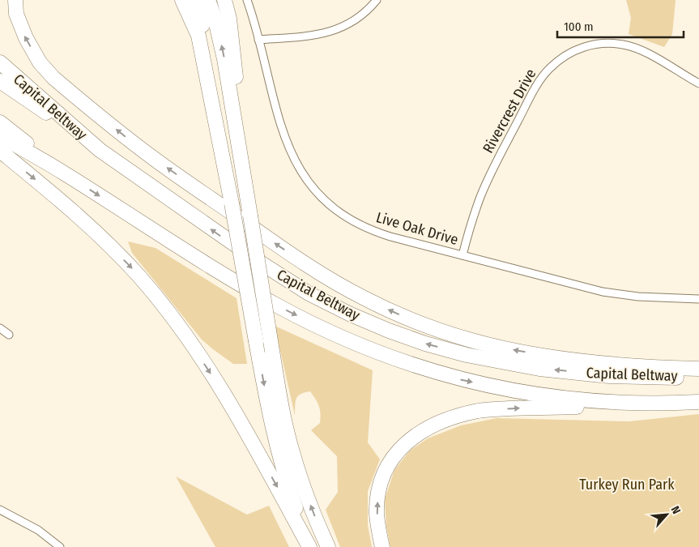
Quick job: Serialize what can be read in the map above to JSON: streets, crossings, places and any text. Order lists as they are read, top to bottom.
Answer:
{
  "streets": {
    "highway": ["Capital Beltway"],
    "street": ["Rivercrest Drive", "Live Oak Drive"]
  },
  "crossings": [
    ["Rivercrest Drive", "Live Oak Drive"]
  ],
  "parks": ["Turkey Run Park"],
  "scale_bar": "100 m",
  "north": "top right"
}
